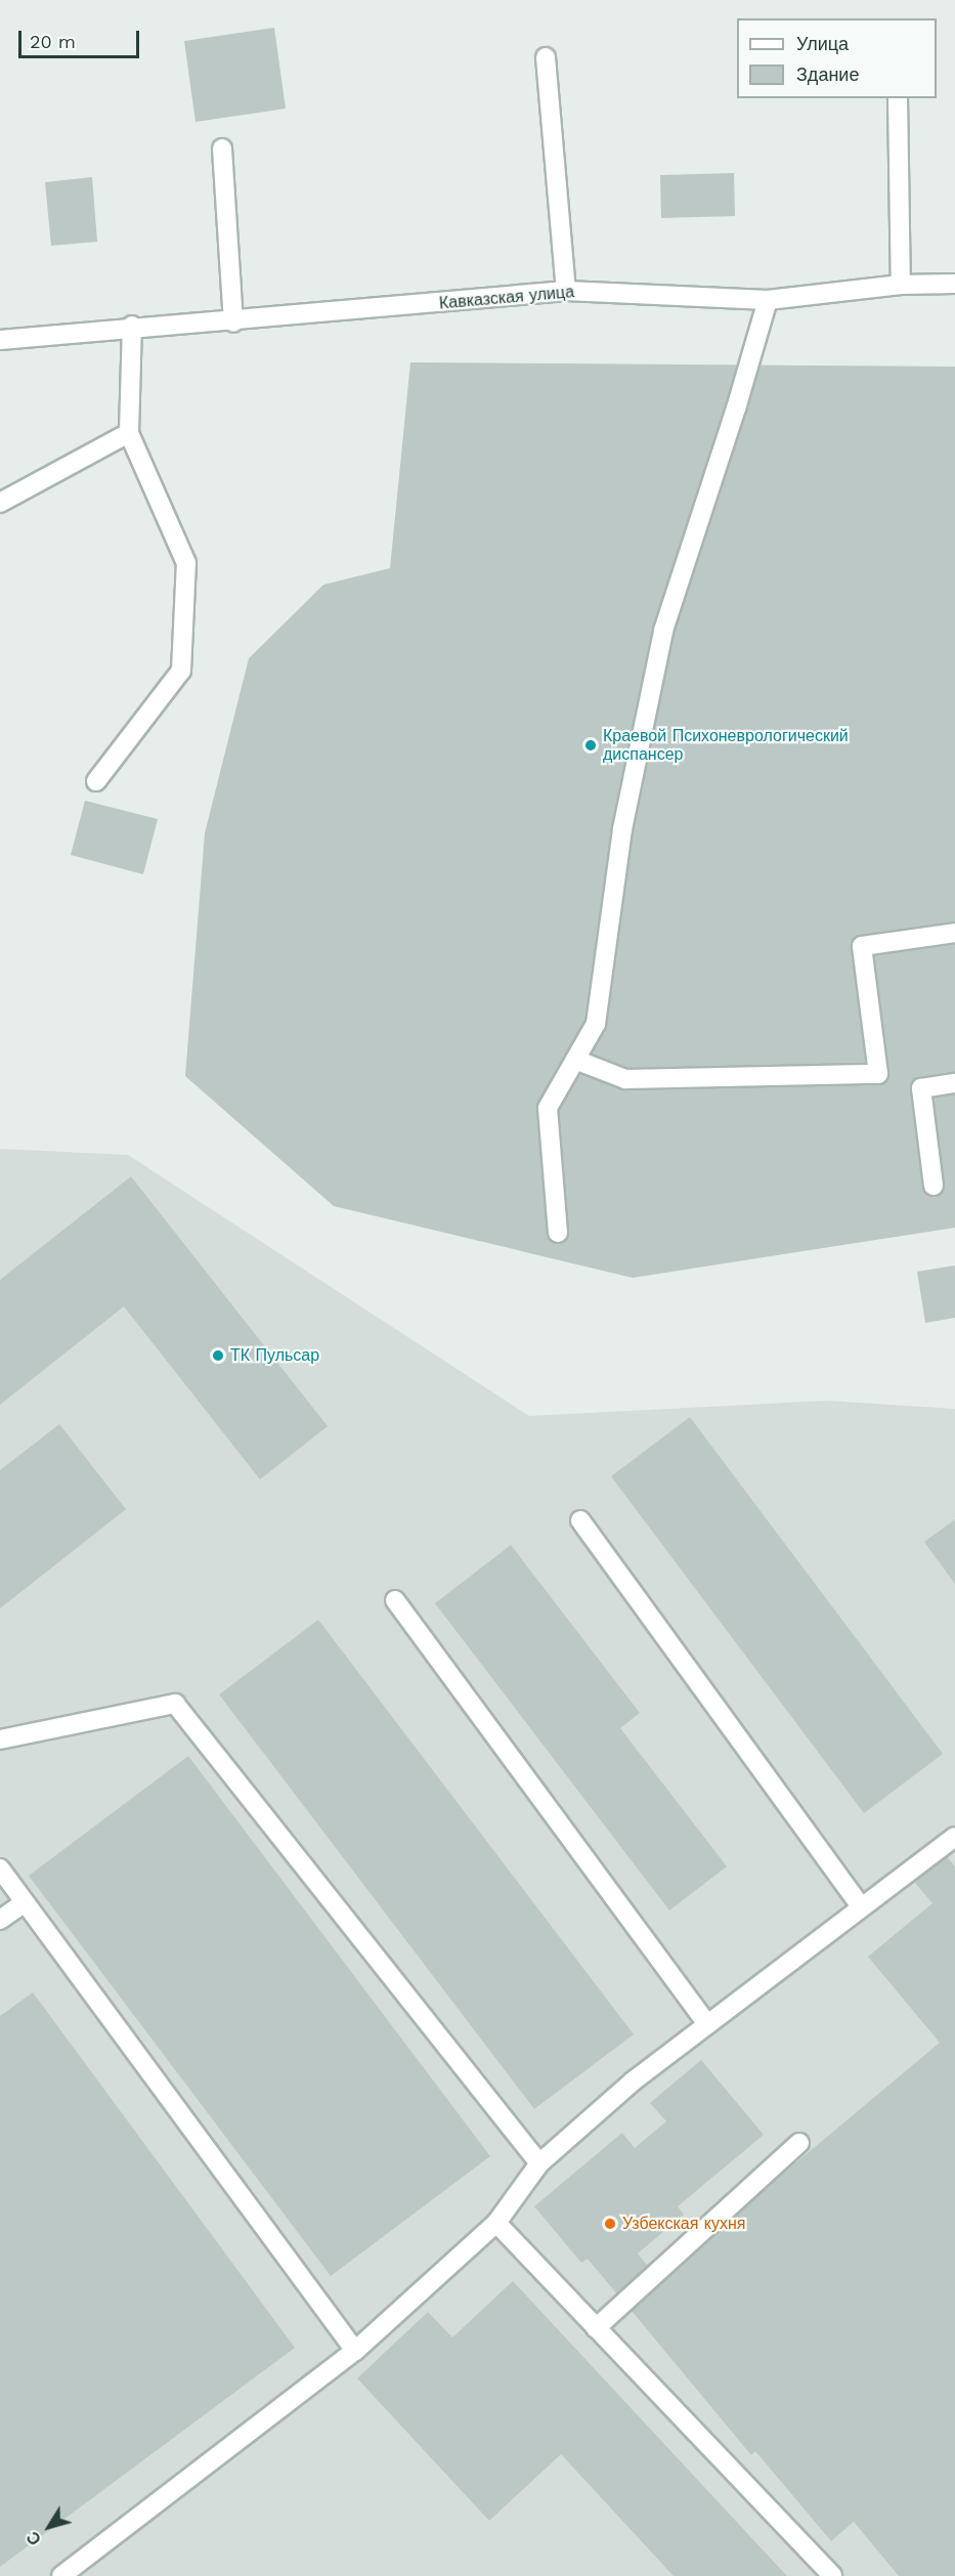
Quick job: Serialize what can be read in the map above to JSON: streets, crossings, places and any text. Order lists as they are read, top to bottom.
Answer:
{
  "streets": {
    "street": ["Кавказская улица"]
  },
  "places": ["Краевой Психоневрологический диспансер", "ТК Пульсар", "Узбекская кухня"],
  "legend": ["Улица", "Здание"],
  "scale_bar": "20 m",
  "north": "bottom left"
}
